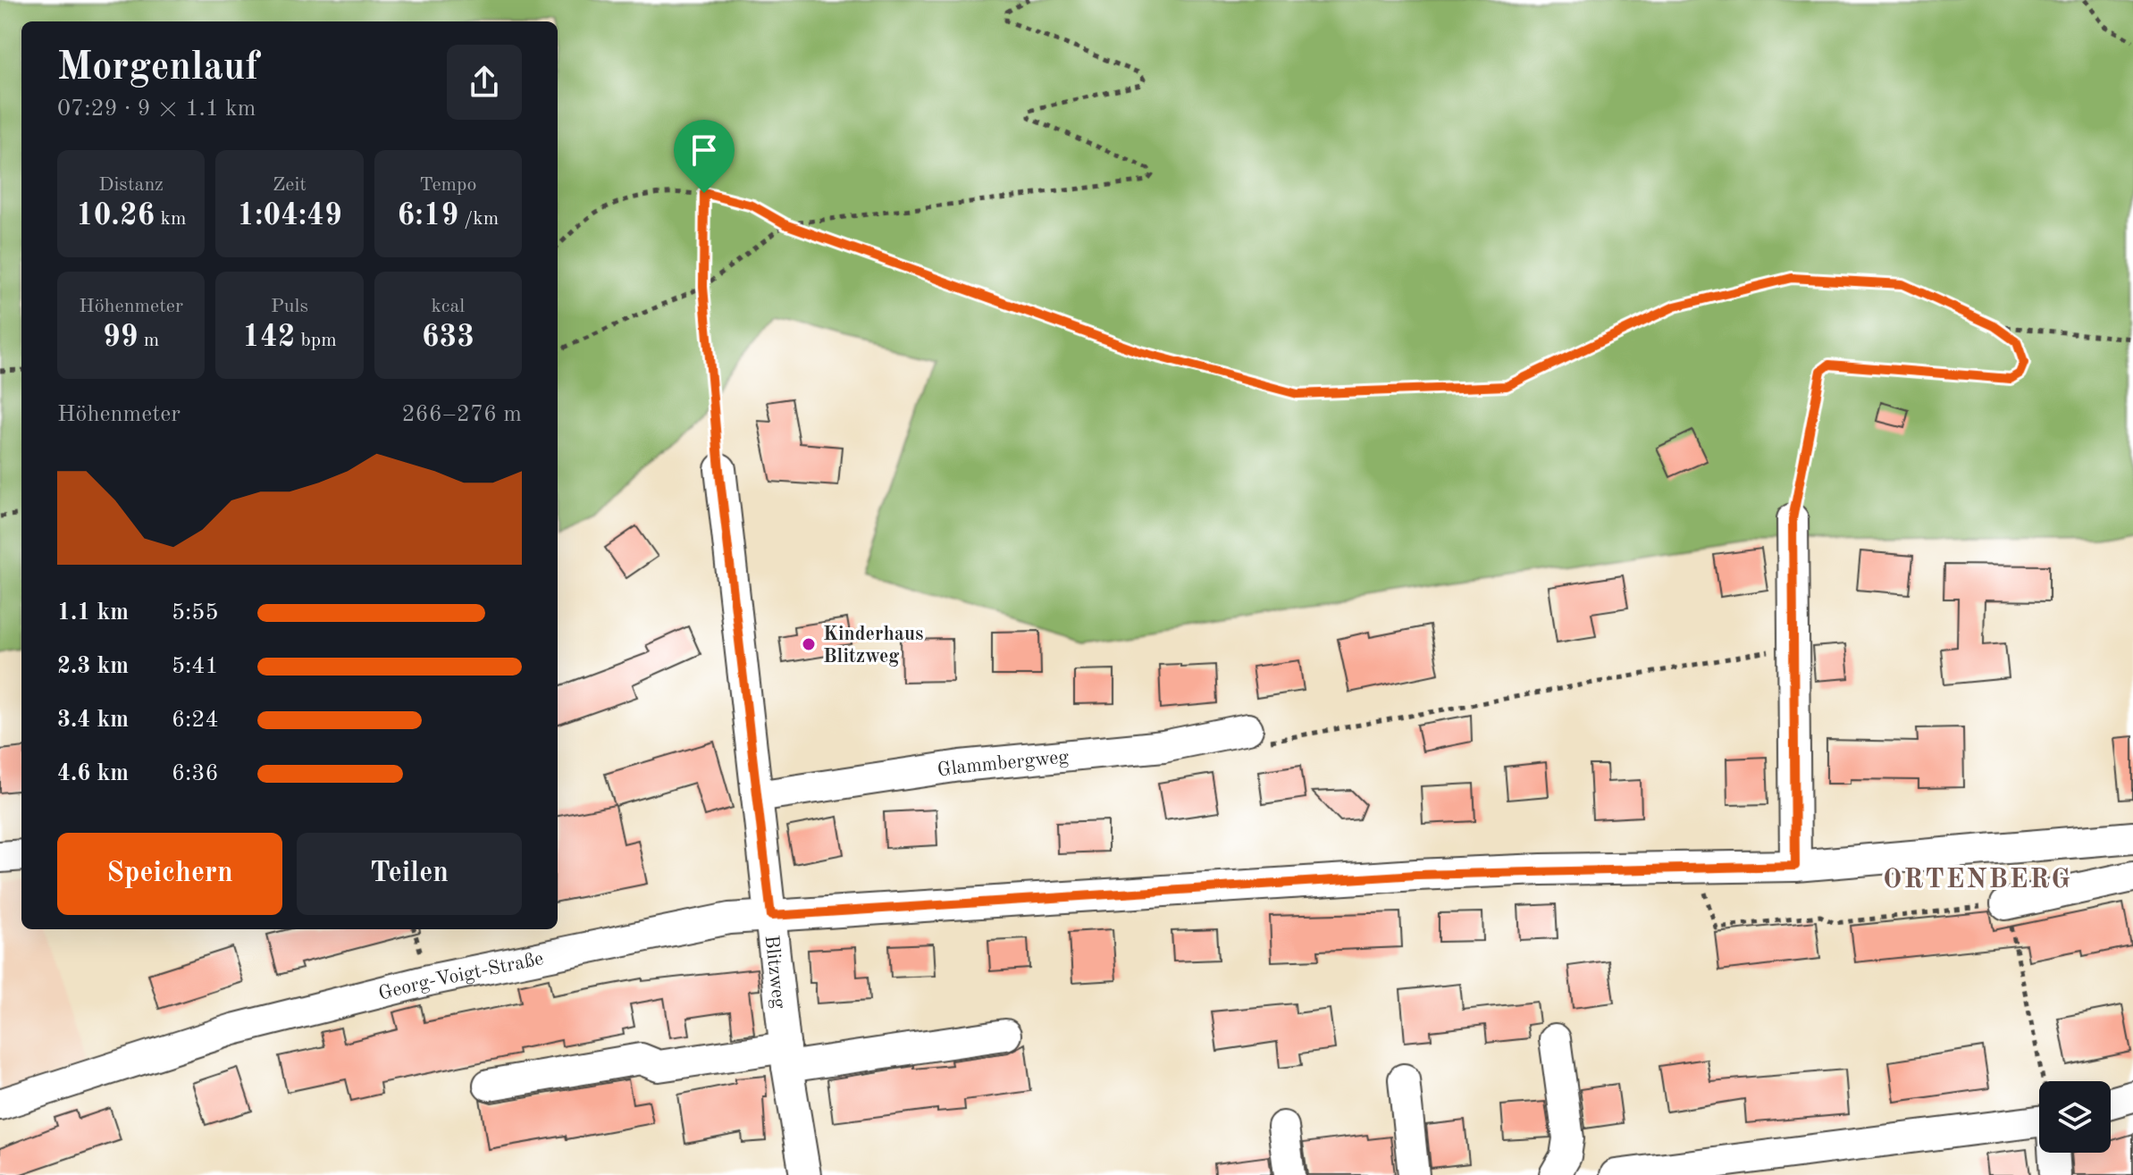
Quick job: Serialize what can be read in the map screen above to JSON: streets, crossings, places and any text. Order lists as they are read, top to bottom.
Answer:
{
  "streets": {
    "street": ["Glammbergweg", "Blitzweg", "Georg-Voigt-Straße"]
  },
  "crossings": [
    ["Glammbergweg", "Blitzweg"],
    ["Blitzweg", "Georg-Voigt-Straße"]
  ],
  "districts": ["ORTENBERG"],
  "places": ["Kinderhaus Blitzweg"],
  "page": {
    "heading": ["Morgenlauf", "07:29 · 9 × 1.1 km"],
    "stats": [
      ["Distanz", "10.26 km"],
      ["Zeit", "1:04:49"],
      ["Tempo", "6:19 /km"],
      ["Höhenmeter", "99 m"],
      ["Puls", "142 bpm"],
      ["kcal", "633"]
    ],
    "chart": ["Höhenmeter", "266–276 m"],
    "list": [
      {
        "name": "1.1 km",
        "note": "5:55"
      },
      {
        "name": "2.3 km",
        "note": "5:41"
      },
      {
        "name": "3.4 km",
        "note": "6:24"
      },
      {
        "name": "4.6 km",
        "note": "6:36"
      }
    ],
    "buttons": ["Speichern", "Teilen"]
  }
}
